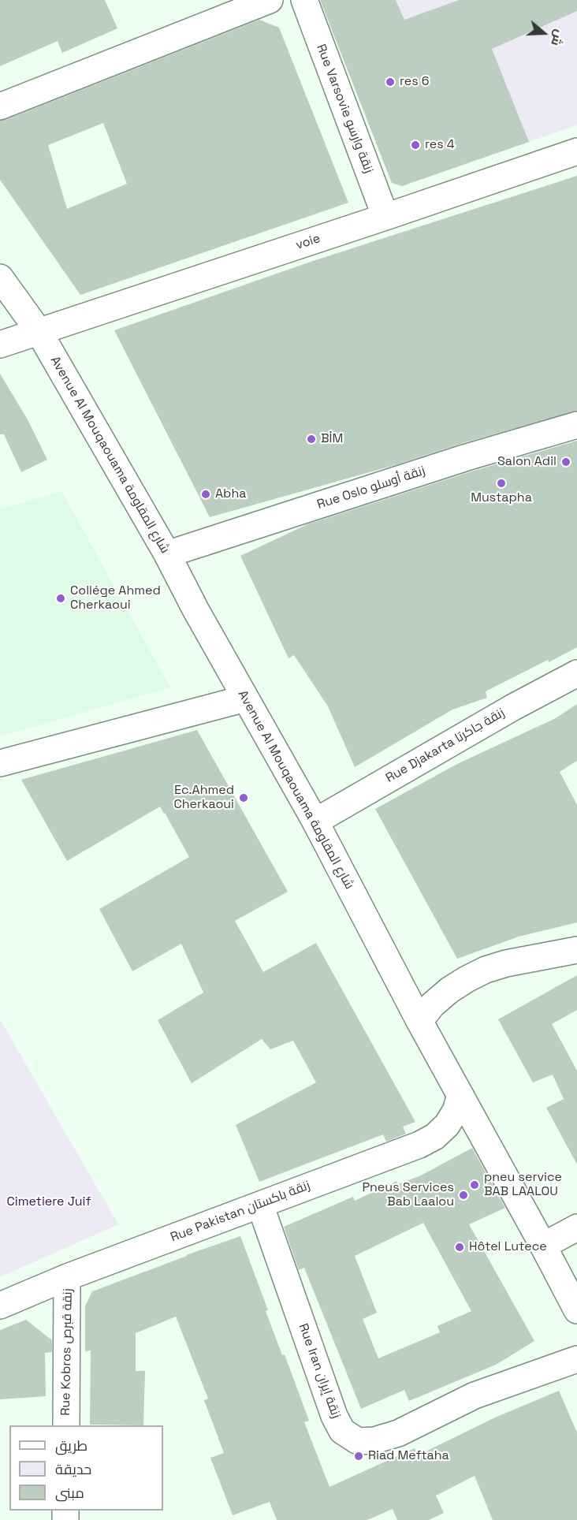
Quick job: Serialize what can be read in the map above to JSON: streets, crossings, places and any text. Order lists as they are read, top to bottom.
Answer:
{
  "streets": {
    "street": [
      "Rue Varsovie زنقة وارسو",
      "voie",
      "Avenue Al Mouqaouama شارع المقاومة",
      "Rue Oslo زنقة أوسلو",
      "Rue Djakarta زنقة جاكرتا",
      "Rue Pakistan زنقة باكستان",
      "Rue Kobros زنقة قبرص",
      "Rue Iran زنقة إيران"
    ]
  },
  "crossings": [
    ["Rue Varsovie زنقة وارسو", "voie"],
    ["voie", "Avenue Al Mouqaouama شارع المقاومة"],
    ["Avenue Al Mouqaouama شارع المقاومة", "Rue Oslo زنقة أوسلو"],
    ["Avenue Al Mouqaouama شارع المقاومة", "Rue Djakarta زنقة جاكرتا"],
    ["Avenue Al Mouqaouama شارع المقاومة", "Rue Pakistan زنقة باكستان"],
    ["Rue Pakistan زنقة باكستان", "Rue Kobros زنقة قبرص"],
    ["Rue Pakistan زنقة باكستان", "Rue Iran زنقة إيران"]
  ],
  "parks": ["Cimetiere Juif"],
  "places": [
    "res 6",
    "res 4",
    "BİM",
    "Salon Adil",
    "Mustapha",
    "Abha",
    "Collége Ahmed Cherkaoui",
    "Ec.Ahmed Cherkaoui",
    "pneu service BAB LAALOU",
    "Pneus Services Bab Laalou",
    "Hôtel Lutece",
    "Riad Meftaha"
  ],
  "legend": ["طريق", "حديقة", "مبنى"],
  "north": "right"
}
